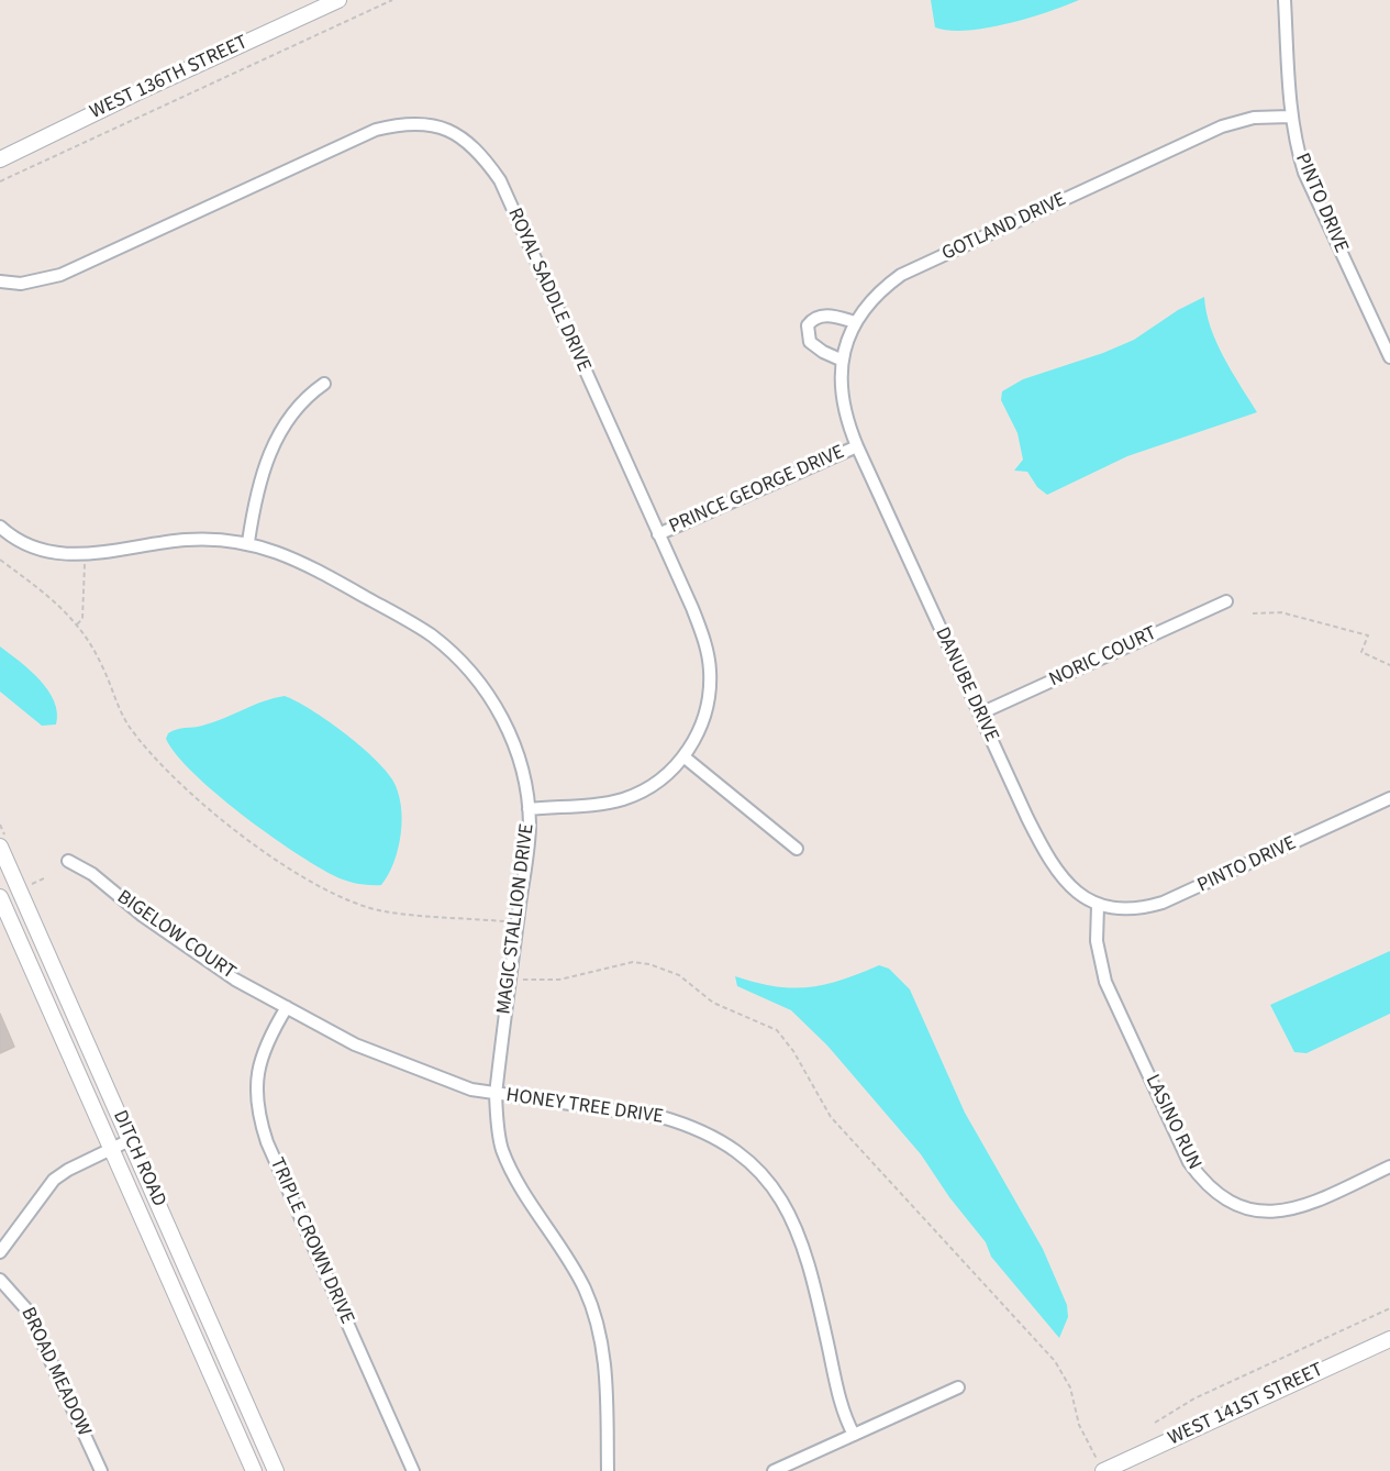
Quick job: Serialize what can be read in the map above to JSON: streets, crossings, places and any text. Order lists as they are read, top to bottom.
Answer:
{
  "streets": {
    "street": [
      "WEST 136TH STREET",
      "PINTO DRIVE",
      "GOTLAND DRIVE",
      "ROYAL SADDLE DRIVE",
      "PRINCE GEORGE DRIVE",
      "NORIC COURT",
      "DANUBE DRIVE",
      "MAGIC STALLION DRIVE",
      "BIGELOW COURT",
      "HONEY TREE DRIVE",
      "LASINO RUN",
      "DITCH ROAD",
      "TRIPLE CROWN DRIVE",
      "BROAD MEADOW",
      "WEST 141ST STREET"
    ]
  },
  "crossings": [
    ["PINTO DRIVE", "GOTLAND DRIVE"],
    ["PINTO DRIVE", "DANUBE DRIVE"],
    ["PINTO DRIVE", "LASINO RUN"],
    ["GOTLAND DRIVE", "PRINCE GEORGE DRIVE"],
    ["GOTLAND DRIVE", "DANUBE DRIVE"],
    ["ROYAL SADDLE DRIVE", "PRINCE GEORGE DRIVE"],
    ["ROYAL SADDLE DRIVE", "MAGIC STALLION DRIVE"],
    ["PRINCE GEORGE DRIVE", "DANUBE DRIVE"],
    ["NORIC COURT", "DANUBE DRIVE"],
    ["DANUBE DRIVE", "LASINO RUN"],
    ["MAGIC STALLION DRIVE", "HONEY TREE DRIVE"],
    ["BIGELOW COURT", "HONEY TREE DRIVE"],
    ["BIGELOW COURT", "TRIPLE CROWN DRIVE"],
    ["HONEY TREE DRIVE", "TRIPLE CROWN DRIVE"]
  ]
}
